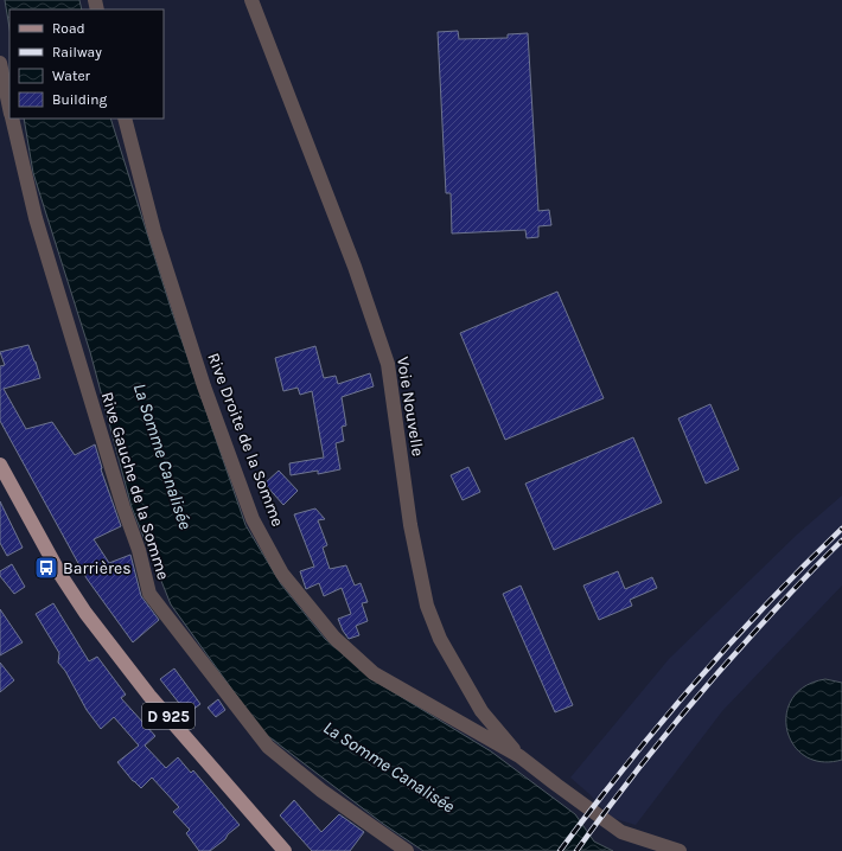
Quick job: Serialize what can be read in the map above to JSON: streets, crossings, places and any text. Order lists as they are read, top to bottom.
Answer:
{
  "streets": {
    "main road": ["D 925"],
    "street": ["Voie Nouvelle", "Rive Droite de la Somme", "Rive Gauche de la Somme"]
  },
  "crossings": [
    ["Voie Nouvelle", "Rive Droite de la Somme"]
  ],
  "water": ["La Somme Canalisée"],
  "places": {
    "bus stop": ["Barrières"]
  },
  "legend": [
    "Road",
    "Railway",
    "Water",
    "Building"
  ]
}
